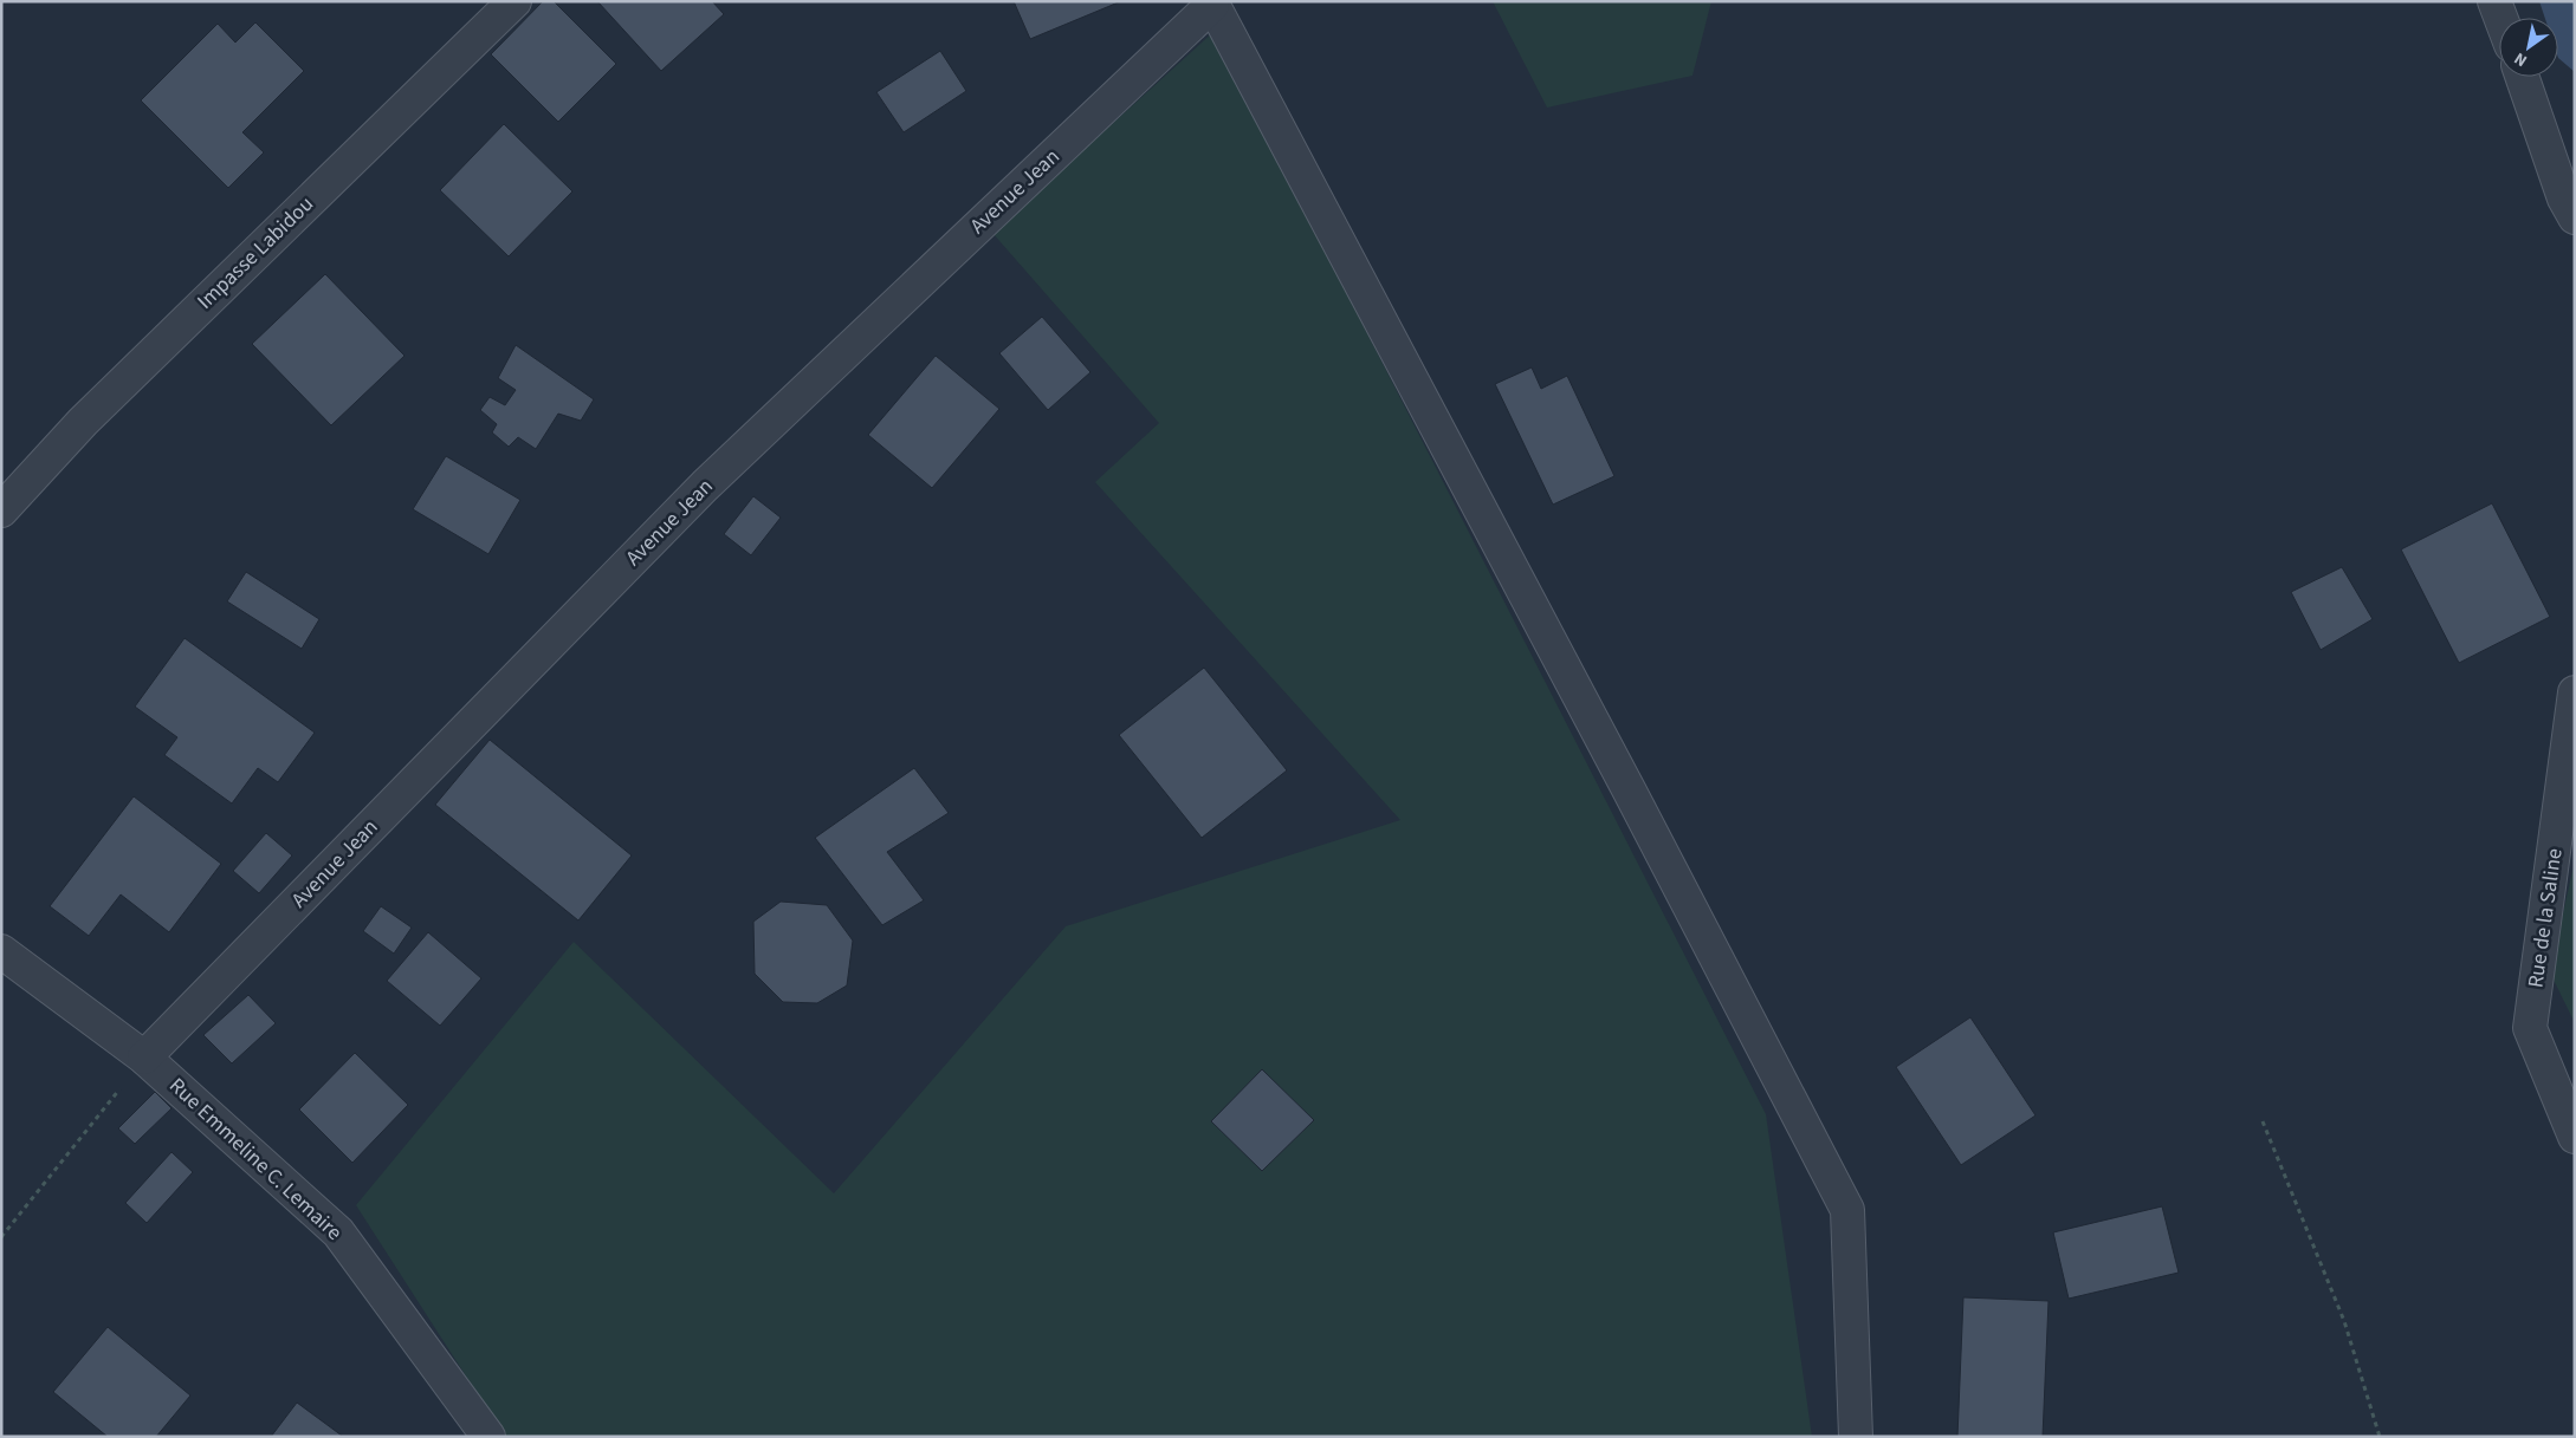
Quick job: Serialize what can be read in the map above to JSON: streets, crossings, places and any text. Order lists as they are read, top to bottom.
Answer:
{
  "streets": {
    "street": [
      "Avenue Jean",
      "Impasse Labidou",
      "Rue de la Saline",
      "Rue Emmeline C. Lemaire"
    ]
  },
  "crossings": [
    ["Avenue Jean", "Rue Emmeline C. Lemaire"]
  ],
  "north": "bottom left"
}
